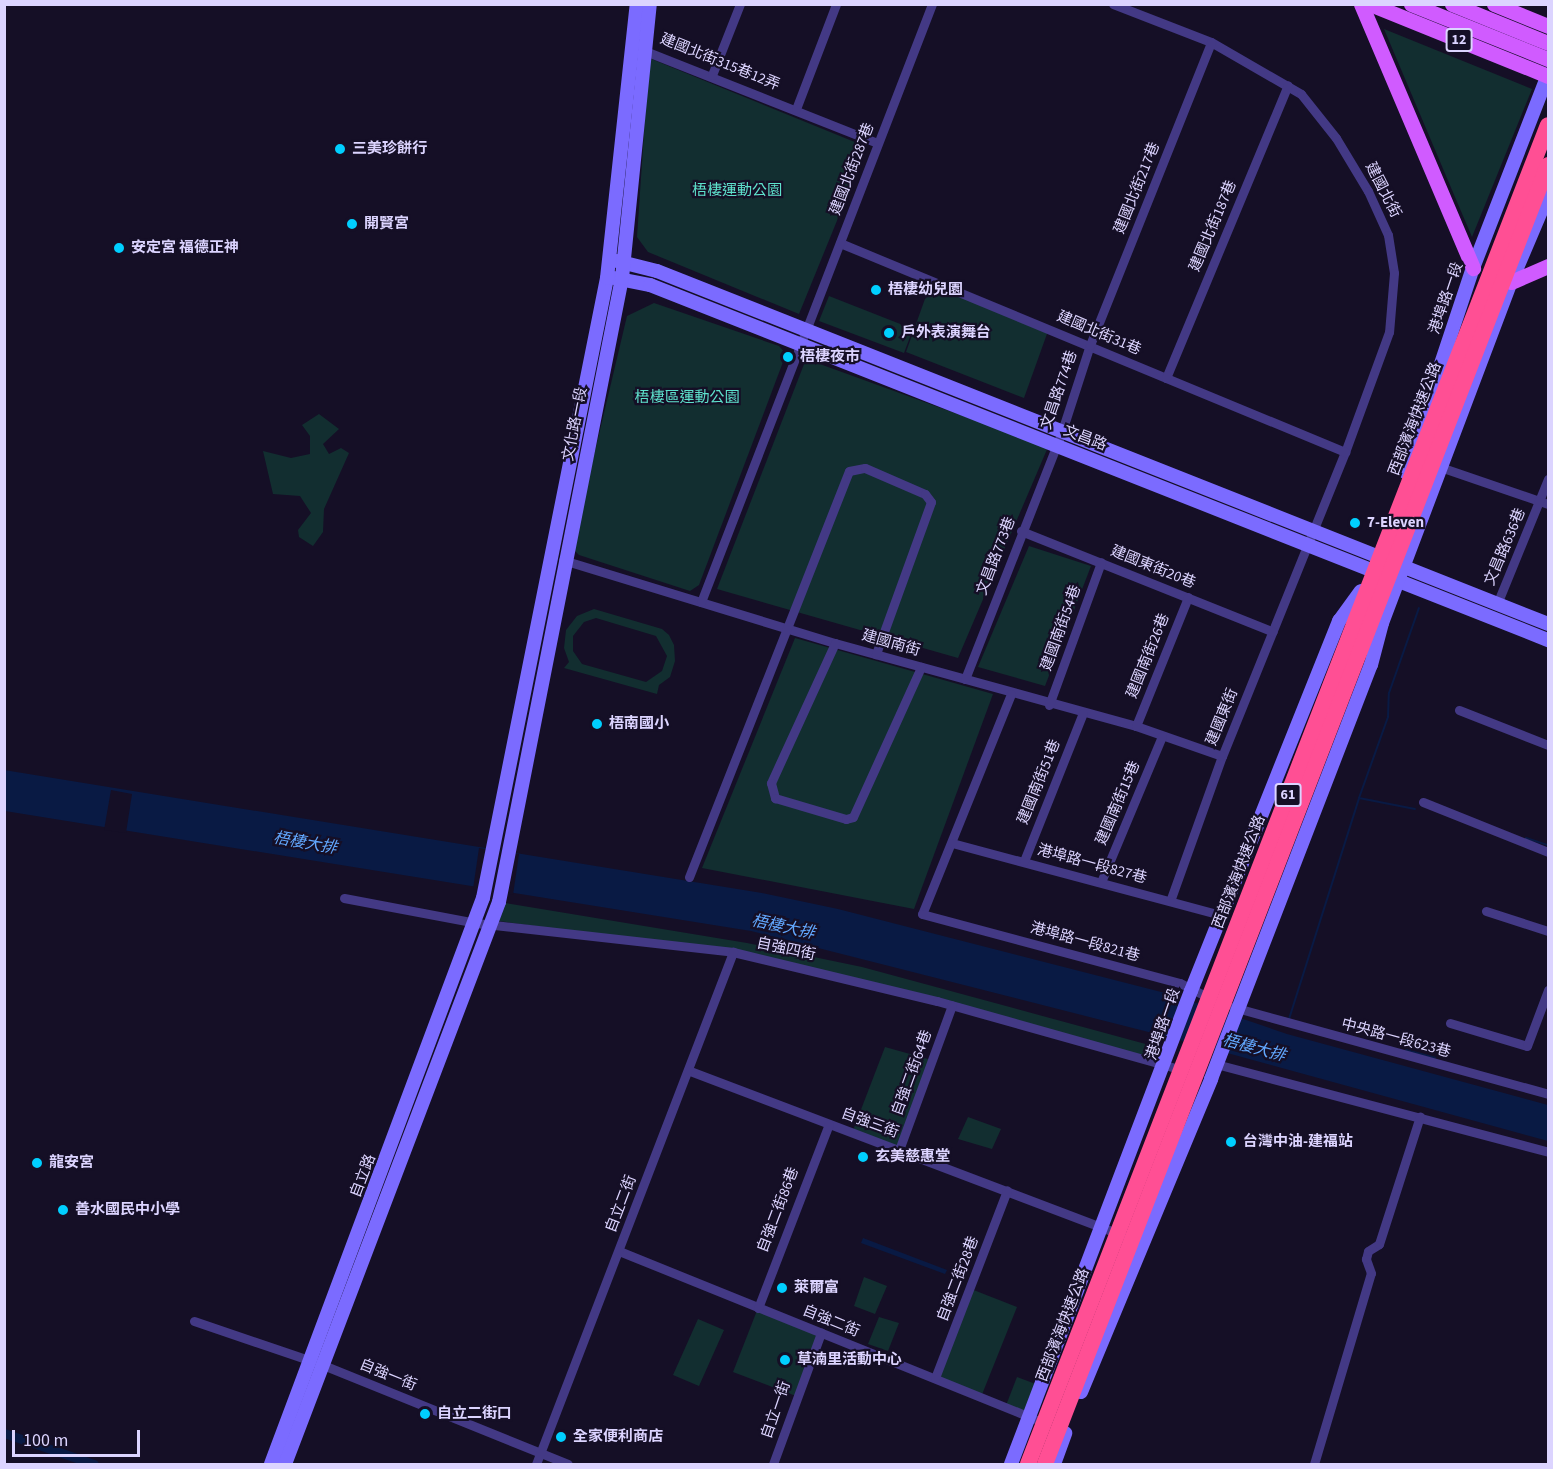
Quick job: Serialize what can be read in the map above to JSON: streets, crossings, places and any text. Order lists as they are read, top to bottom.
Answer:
{
  "streets": {
    "highway": ["西部濱海快速公路", "61"],
    "main road": ["12"],
    "street": [
      "建國北街315巷12弄",
      "建國北街287巷",
      "建國北街217巷",
      "建國北街",
      "建國北街187巷",
      "港埠路一段",
      "建國北街31巷",
      "文昌路774巷",
      "文化路一段",
      "文昌路",
      "文昌路636巷",
      "文昌路773巷",
      "建國東街20巷",
      "建國南街54巷",
      "建國南街",
      "建國南街26巷",
      "建國東街",
      "建國南街51巷",
      "建國南街15巷",
      "港埠路一段827巷",
      "港埠路一段821巷",
      "自強四街",
      "中央路一段623巷",
      "自強二街64巷",
      "自強三街",
      "自立路",
      "自立二街",
      "自強二街86巷",
      "自強二街28巷",
      "自強二街",
      "自強一街",
      "自立一街"
    ]
  },
  "crossings": [
    ["12", "港埠路一段"],
    ["建國北街315巷12弄", "建國北街287巷"],
    ["建國北街315巷12弄", "文化路一段"],
    ["建國北街287巷", "建國北街31巷"],
    ["建國北街287巷", "文昌路"],
    ["建國北街287巷", "建國南街"],
    ["建國北街217巷", "建國北街"],
    ["建國北街217巷", "建國北街31巷"],
    ["建國北街217巷", "文昌路774巷"],
    ["建國北街", "建國北街187巷"],
    ["建國北街", "建國北街31巷"],
    ["建國北街", "文昌路"],
    ["建國北街", "建國東街"],
    ["建國北街187巷", "建國北街31巷"],
    ["港埠路一段", "西部濱海快速公路"],
    ["港埠路一段", "文昌路"],
    ["港埠路一段", "港埠路一段827巷"],
    ["港埠路一段", "港埠路一段821巷"],
    ["港埠路一段", "自強四街"],
    ["港埠路一段", "中央路一段623巷"],
    ["港埠路一段", "自強三街"],
    ["港埠路一段", "自強二街"],
    ["建國北街31巷", "文昌路774巷"],
    ["文昌路774巷", "文昌路"],
    ["文昌路774巷", "文昌路773巷"],
    ["文化路一段", "文昌路"],
    ["文化路一段", "建國南街"],
    ["文化路一段", "自立路"],
    ["文昌路", "文昌路636巷"],
    ["文昌路", "文昌路773巷"],
    ["文昌路", "建國東街"],
    ["文昌路773巷", "建國東街20巷"],
    ["文昌路773巷", "建國南街"],
    ["建國東街20巷", "建國南街54巷"],
    ["建國東街20巷", "建國南街26巷"],
    ["建國東街20巷", "建國東街"],
    ["建國南街54巷", "建國南街"],
    ["建國南街", "建國南街26巷"],
    ["建國南街", "建國東街"],
    ["建國南街", "建國南街51巷"],
    ["建國南街", "建國南街15巷"],
    ["建國東街", "港埠路一段827巷"],
    ["建國南街51巷", "港埠路一段827巷"],
    ["建國南街15巷", "港埠路一段827巷"],
    ["港埠路一段827巷", "港埠路一段821巷"],
    ["港埠路一段821巷", "中央路一段623巷"],
    ["自強四街", "自強二街64巷"],
    ["自強四街", "自立路"],
    ["自強四街", "自立二街"],
    ["自強二街64巷", "自強三街"],
    ["自強三街", "自立二街"],
    ["自強三街", "自強二街86巷"],
    ["自強三街", "自強二街28巷"],
    ["自立路", "自強一街"],
    ["自立二街", "自強二街"],
    ["自立二街", "自強一街"],
    ["自強二街86巷", "自強二街"],
    ["自強二街28巷", "自強二街"],
    ["自強二街", "自立一街"]
  ],
  "water": ["梧棲大排"],
  "parks": ["梧棲運動公園", "梧棲區運動公園"],
  "places": [
    "三美珍餅行",
    "開賢宮",
    "安定宮 福德正神",
    "梧棲幼兒園",
    "戶外表演舞台",
    "梧棲夜市",
    "7-Eleven",
    "梧南國小",
    "台灣中油-建福站",
    "玄美慈惠堂",
    "龍安宮",
    "善水國民中小學",
    "萊爾富",
    "草湳里活動中心",
    "自立二街口",
    "全家便利商店"
  ],
  "scale_bar": "100 m"
}
